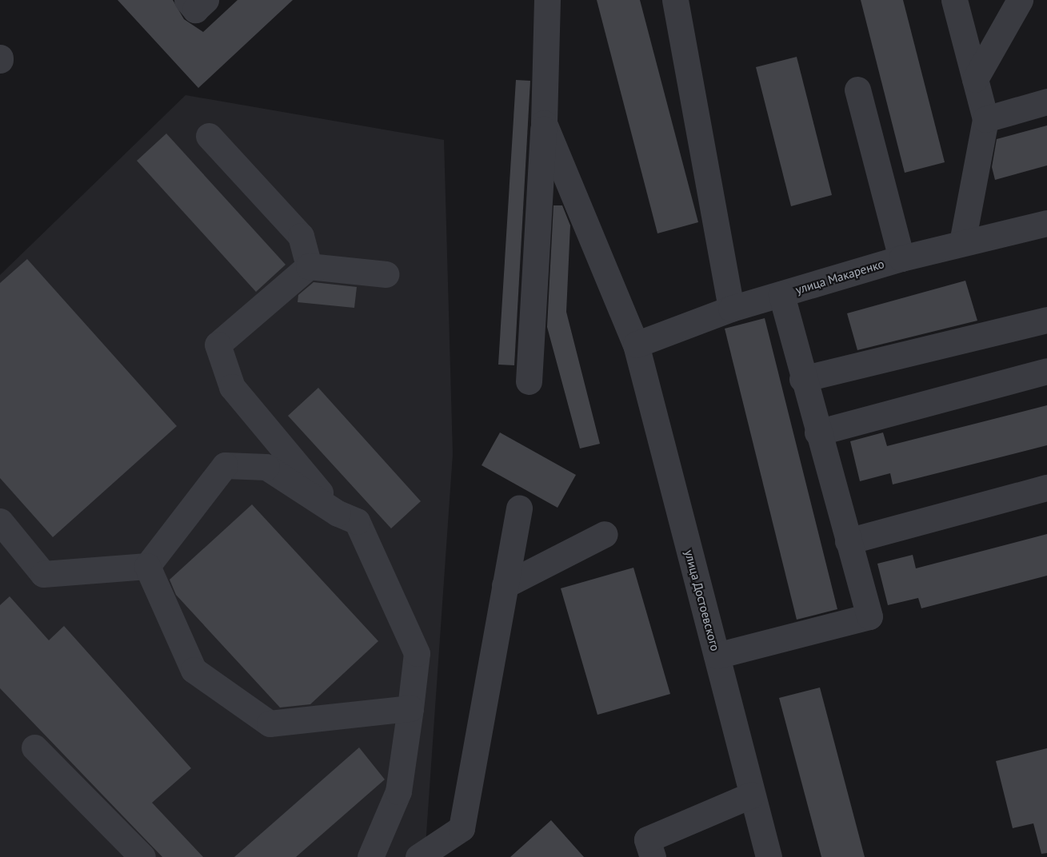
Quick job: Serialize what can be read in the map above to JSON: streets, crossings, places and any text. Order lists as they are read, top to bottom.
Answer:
{
  "streets": {
    "street": ["улица Макаренко", "улица Достоевского"]
  },
  "crossings": [
    ["улица Макаренко", "улица Достоевского"]
  ]
}
